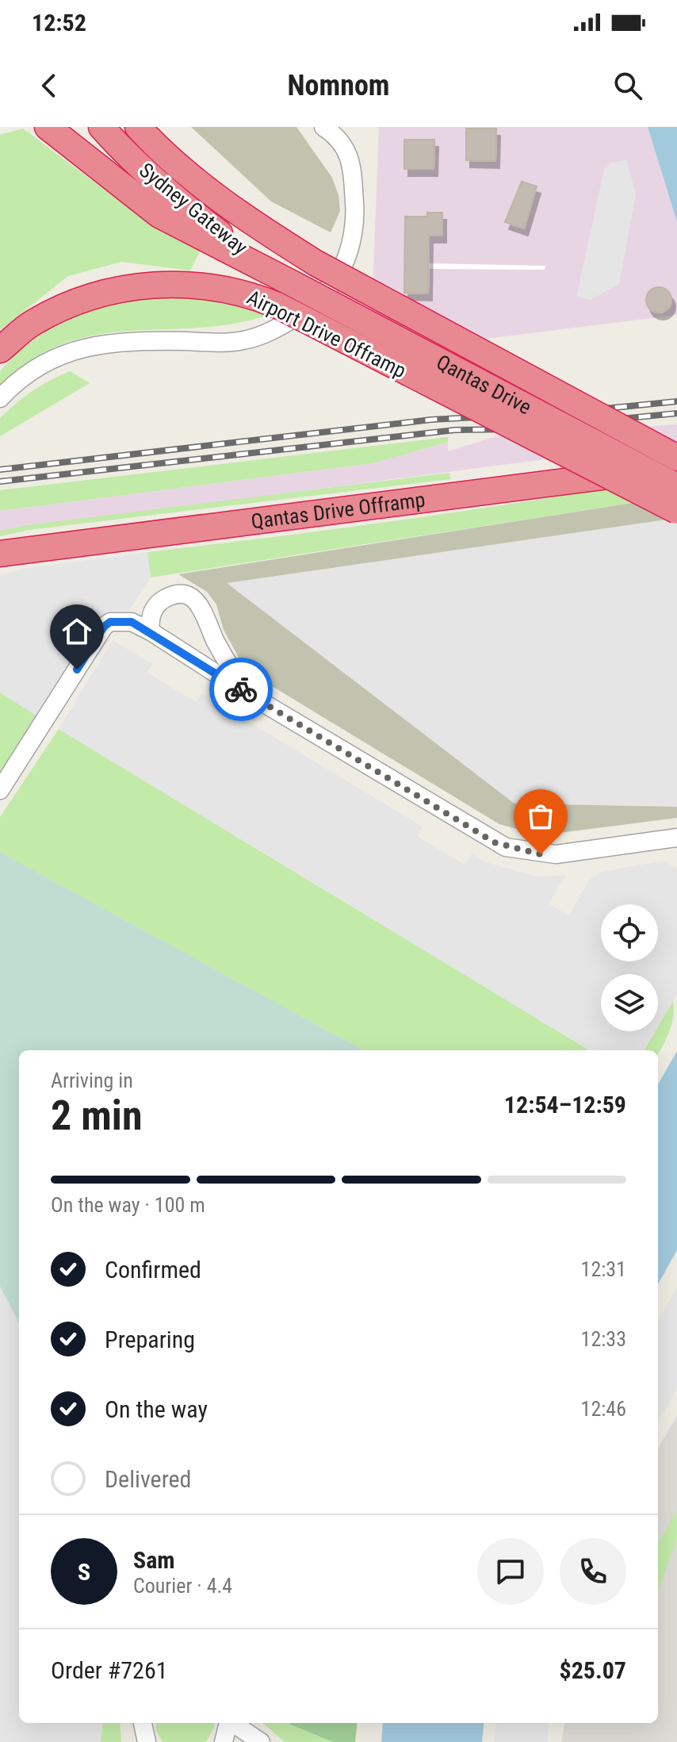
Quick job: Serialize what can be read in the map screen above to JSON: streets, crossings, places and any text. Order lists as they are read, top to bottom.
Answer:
{
  "streets": {
    "highway": [
      "Sydney Gateway",
      "Airport Drive Offramp",
      "Qantas Drive",
      "Qantas Drive Offramp"
    ]
  },
  "crossings": [
    ["Sydney Gateway", "Qantas Drive"]
  ],
  "page": {
    "status": "12:52",
    "header": "Nomnom",
    "heading": ["2 min", "Arriving in", "12:54–12:59"],
    "panel": [
      "Sam",
      "Courier · 4.4",
      "Order #7261",
      "$25.07"
    ],
    "bar": "On the way · 100 m",
    "list": [
      ["Confirmed", "12:31"],
      ["Preparing", "12:33"],
      ["On the way", "12:46"],
      "Delivered"
    ],
    "round": "S"
  }
}
